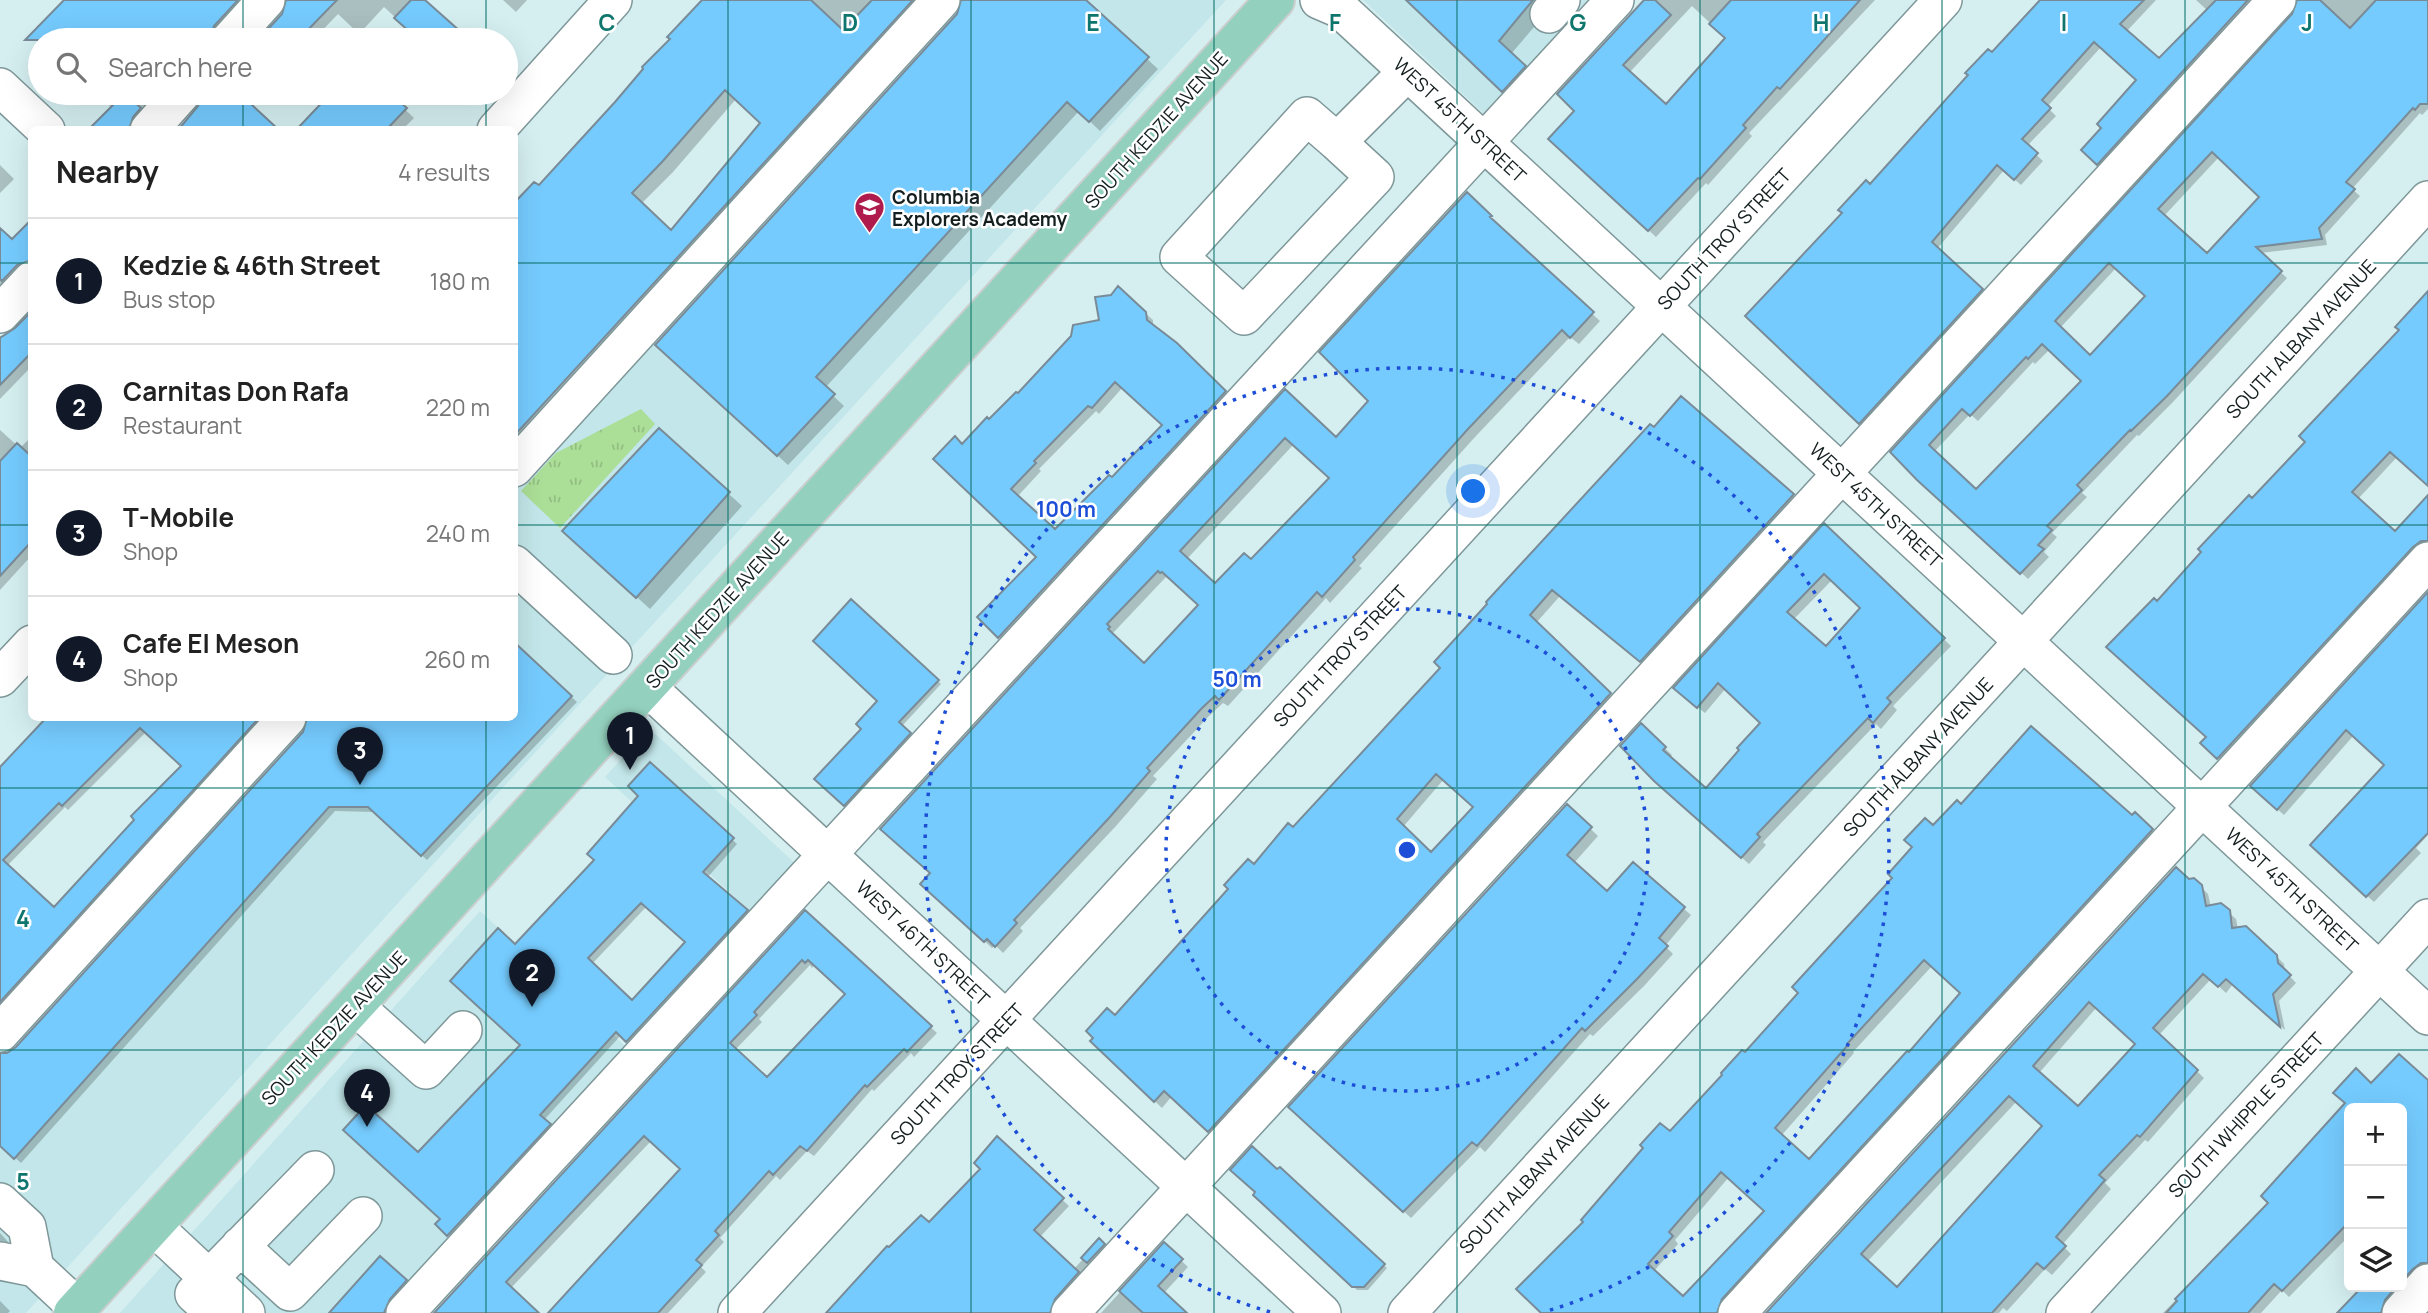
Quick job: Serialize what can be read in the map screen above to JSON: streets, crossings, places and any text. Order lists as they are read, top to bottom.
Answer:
{
  "streets": {
    "main road": ["SOUTH KEDZIE AVENUE"],
    "street": [
      "WEST 45TH STREET",
      "SOUTH TROY STREET",
      "SOUTH ALBANY AVENUE",
      "WEST 46TH STREET",
      "SOUTH WHIPPLE STREET"
    ]
  },
  "crossings": [
    ["WEST 45TH STREET", "SOUTH TROY STREET"],
    ["WEST 45TH STREET", "SOUTH ALBANY AVENUE"],
    ["WEST 45TH STREET", "SOUTH WHIPPLE STREET"],
    ["SOUTH KEDZIE AVENUE", "WEST 46TH STREET"],
    ["SOUTH TROY STREET", "WEST 46TH STREET"]
  ],
  "places": {
    "school or university": ["Columbia Explorers Academy"]
  },
  "page": {
    "search": "Search here",
    "heading": ["Nearby", "4 results"],
    "list": [
      {
        "mark": "1",
        "name": "Kedzie & 46th Street",
        "note": "Bus stop",
        "value": "180 m"
      },
      {
        "mark": "2",
        "name": "Carnitas Don Rafa",
        "note": "Restaurant",
        "value": "220 m"
      },
      {
        "mark": "3",
        "name": "T-Mobile",
        "note": "Shop",
        "value": "240 m"
      },
      {
        "mark": "4",
        "name": "Cafe El Meson",
        "note": "Shop",
        "value": "260 m"
      }
    ],
    "pins": [
      "1",
      "3",
      "2",
      "4"
    ],
    "map_buttons": ["+", "−"]
  },
  "grid": {
    "columns": [
      "C",
      "D",
      "E",
      "F",
      "G",
      "H",
      "I",
      "J"
    ],
    "rows": ["4", "5"]
  },
  "rings": ["100 m", "50 m"]
}
